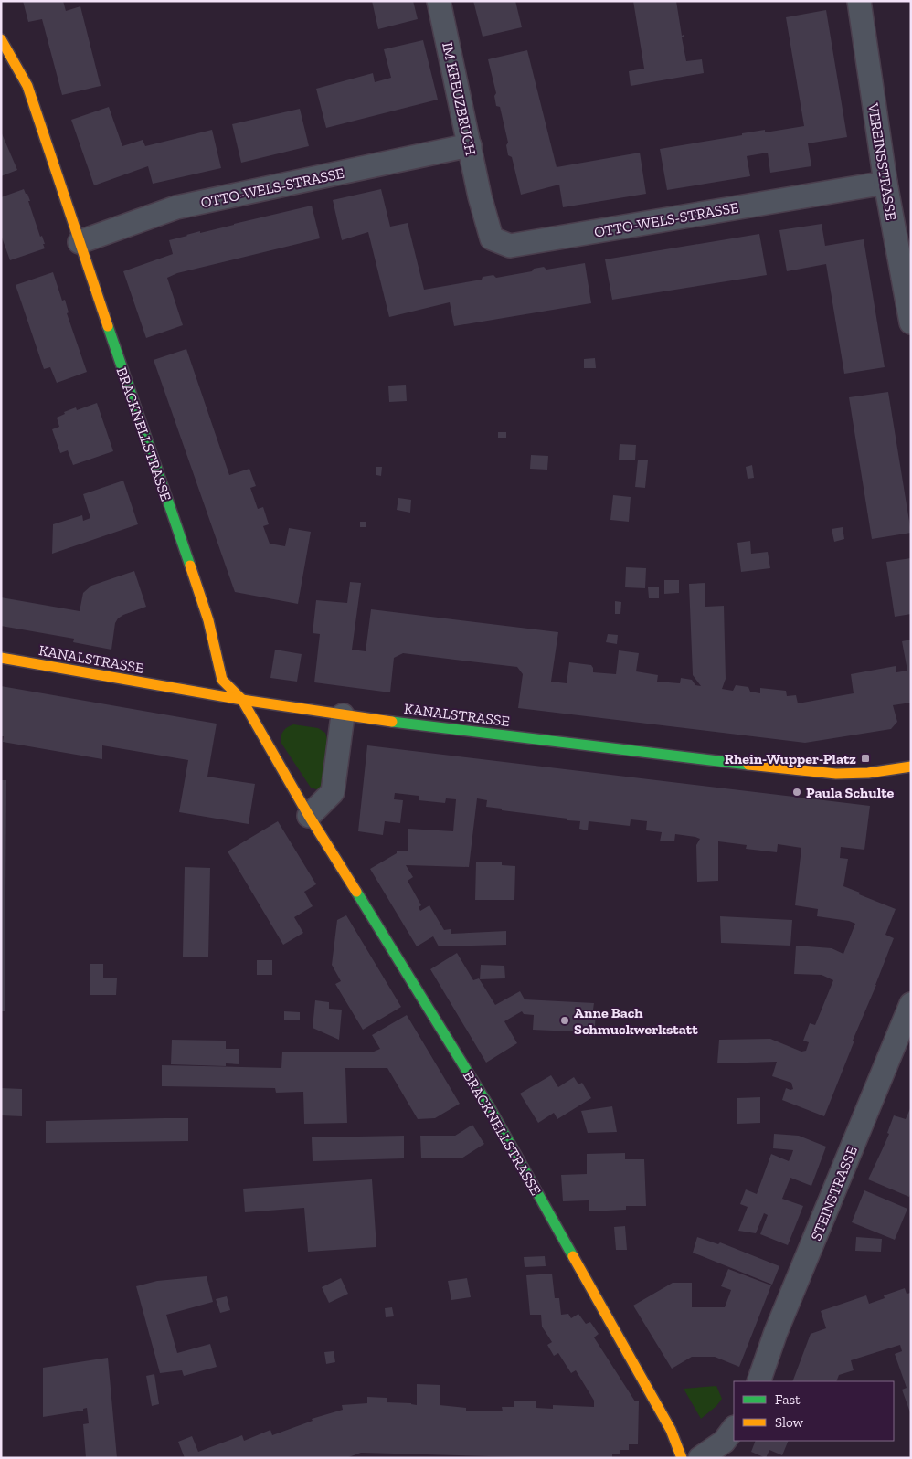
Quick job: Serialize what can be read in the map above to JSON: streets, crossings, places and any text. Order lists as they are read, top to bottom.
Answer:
{
  "streets": {
    "street": [
      "IM KREUZBRUCH",
      "VEREINSSTRASSE",
      "OTTO-WELS-STRASSE",
      "BRACKNELLSTRASSE",
      "KANALSTRASSE",
      "STEINSTRASSE"
    ]
  },
  "crossings": [
    ["IM KREUZBRUCH", "OTTO-WELS-STRASSE"],
    ["VEREINSSTRASSE", "OTTO-WELS-STRASSE"],
    ["OTTO-WELS-STRASSE", "BRACKNELLSTRASSE"],
    ["BRACKNELLSTRASSE", "KANALSTRASSE"]
  ],
  "places": {
    "transit": ["Rhein-Wupper-Platz"],
    "other": ["Paula Schulte", "Anne Bach Schmuckwerkstatt"]
  },
  "legend": ["Fast", "Slow"]
}
